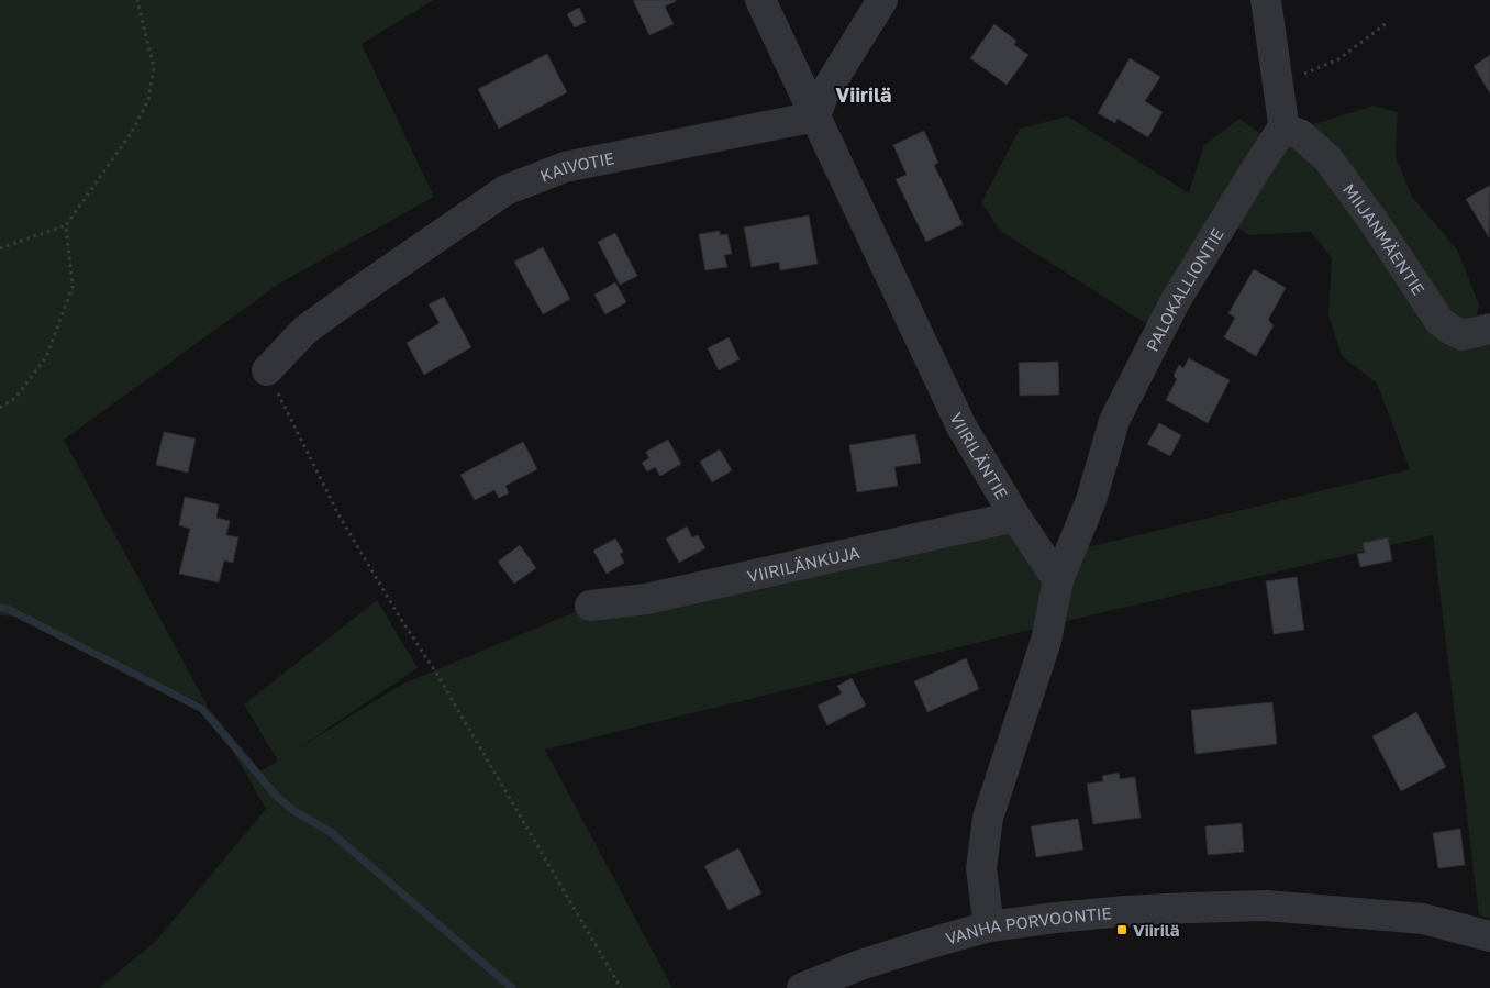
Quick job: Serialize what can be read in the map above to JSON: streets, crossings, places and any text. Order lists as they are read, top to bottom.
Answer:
{
  "streets": {
    "street": [
      "KAIVOTIE",
      "MIIJANMÄENTIE",
      "PALOKALLIONTIE",
      "VIIRILÄNTIE",
      "VIIRILÄNKUJA",
      "VANHA PORVOONTIE"
    ]
  },
  "crossings": [
    ["KAIVOTIE", "VIIRILÄNTIE"],
    ["MIIJANMÄENTIE", "PALOKALLIONTIE"],
    ["PALOKALLIONTIE", "VIIRILÄNTIE"],
    ["VIIRILÄNTIE", "VIIRILÄNKUJA"]
  ],
  "districts": ["Viirilä"],
  "places": {
    "transit": ["Viirilä"]
  }
}
